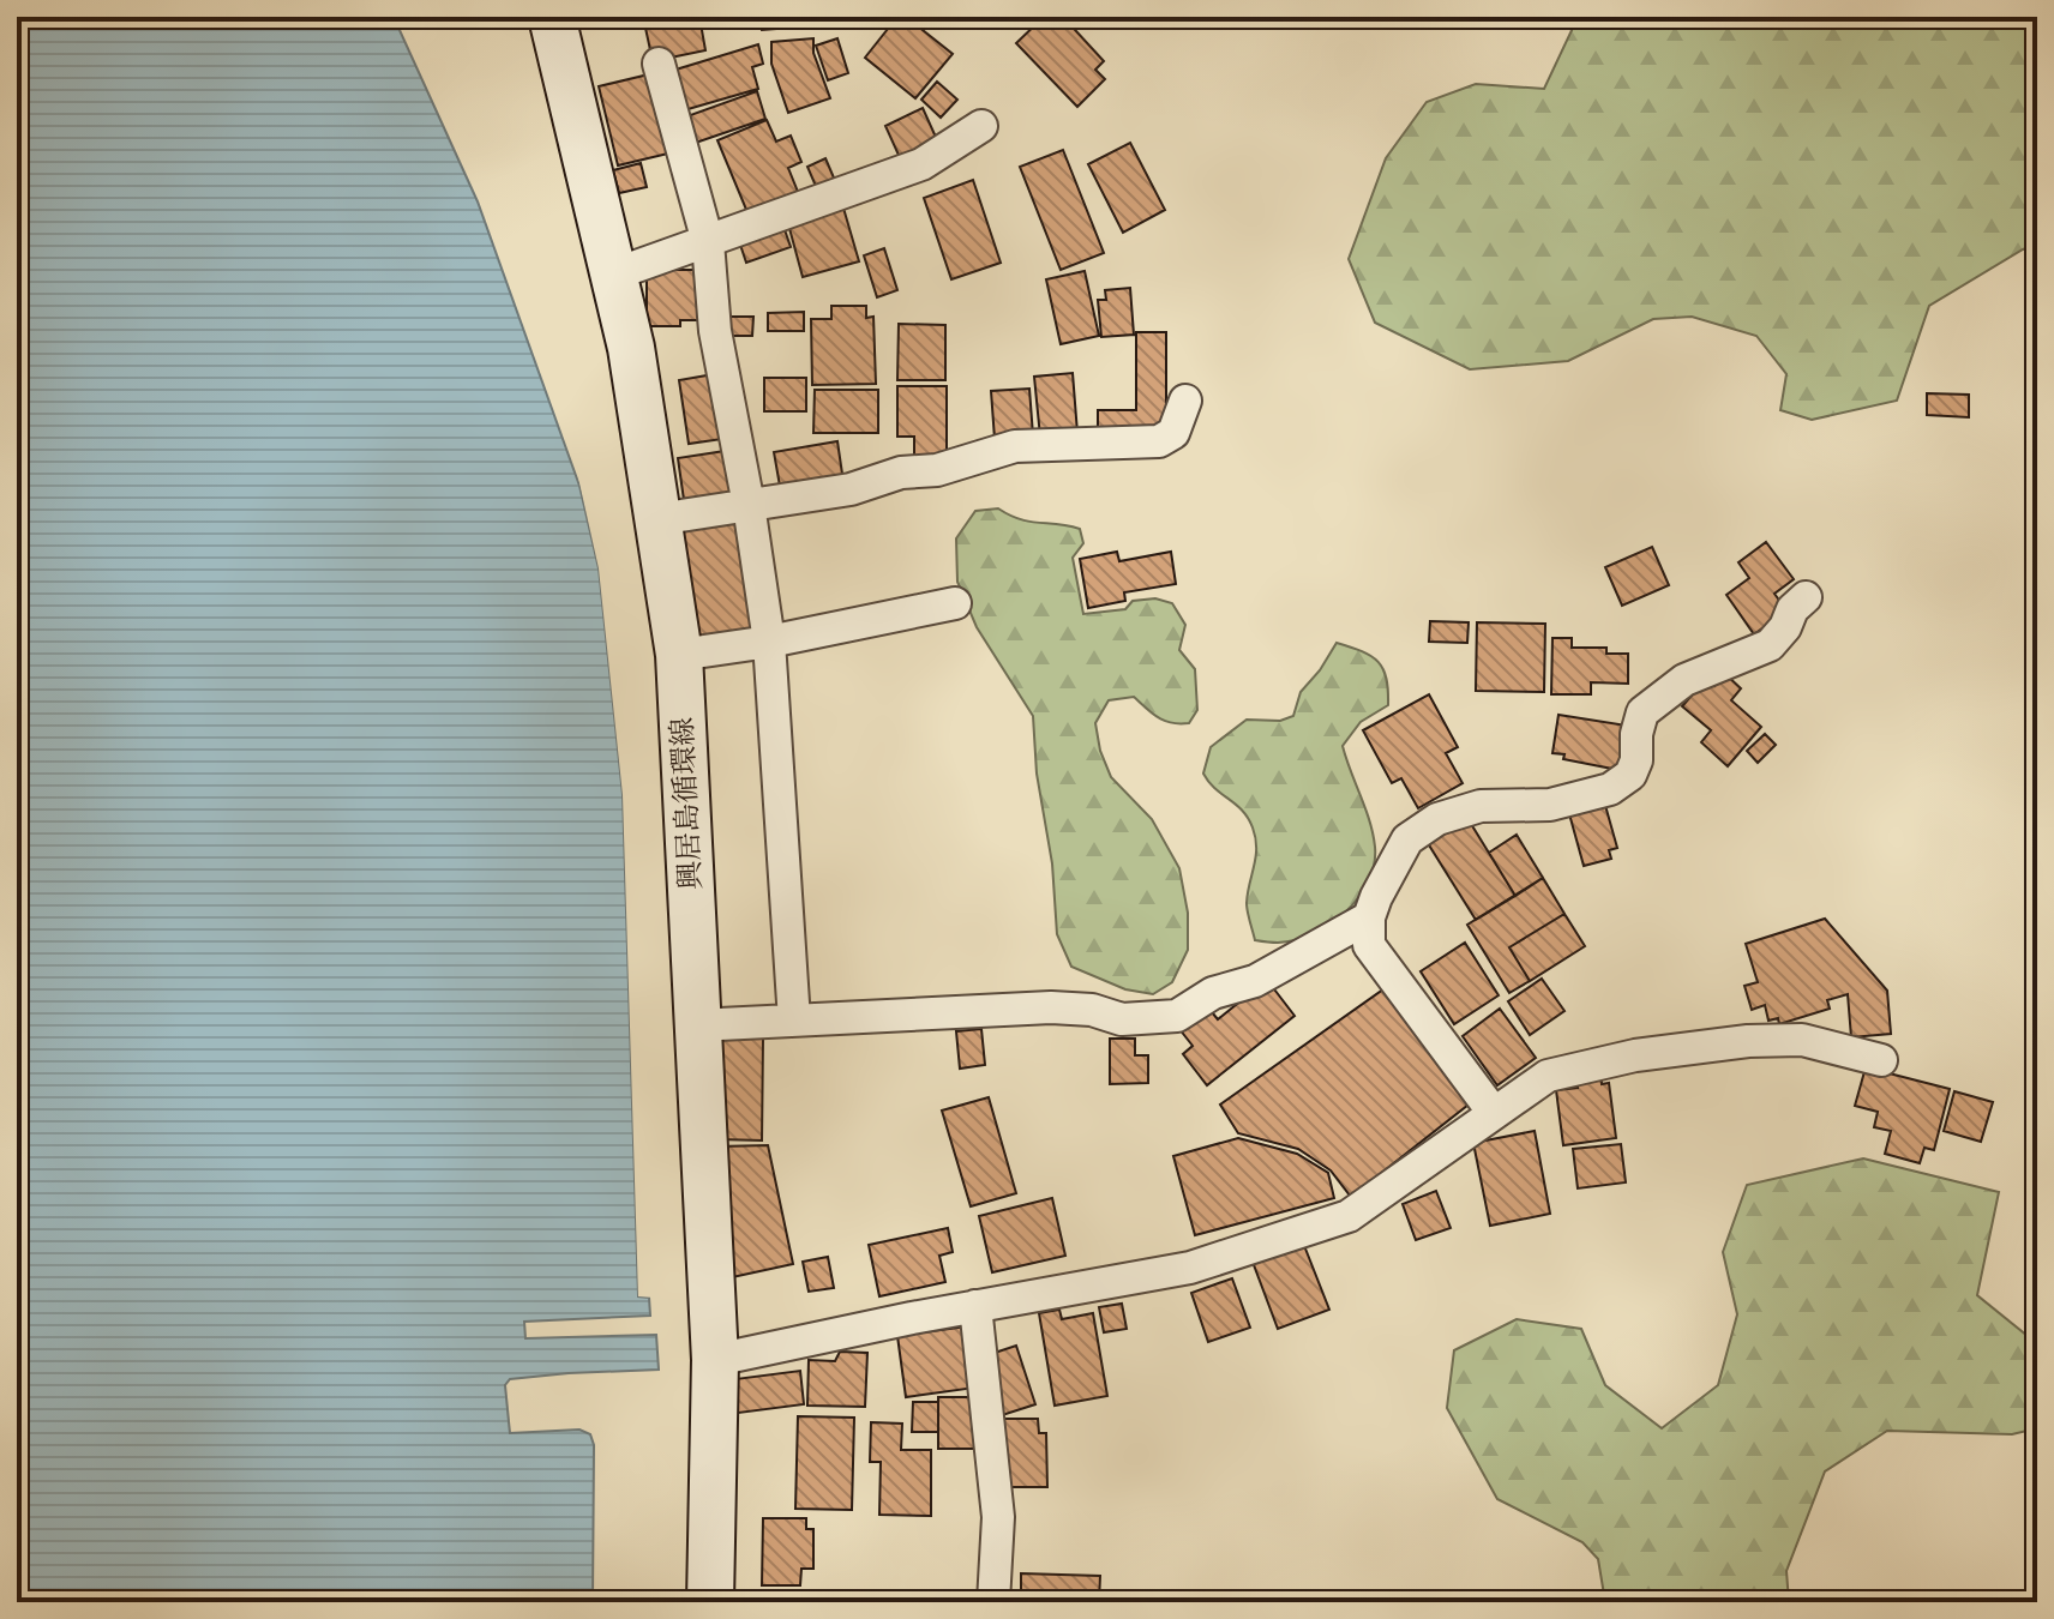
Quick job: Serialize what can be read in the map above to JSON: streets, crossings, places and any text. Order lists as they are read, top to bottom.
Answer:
{
  "streets": {
    "main road": ["興居島循環線"]
  }
}
